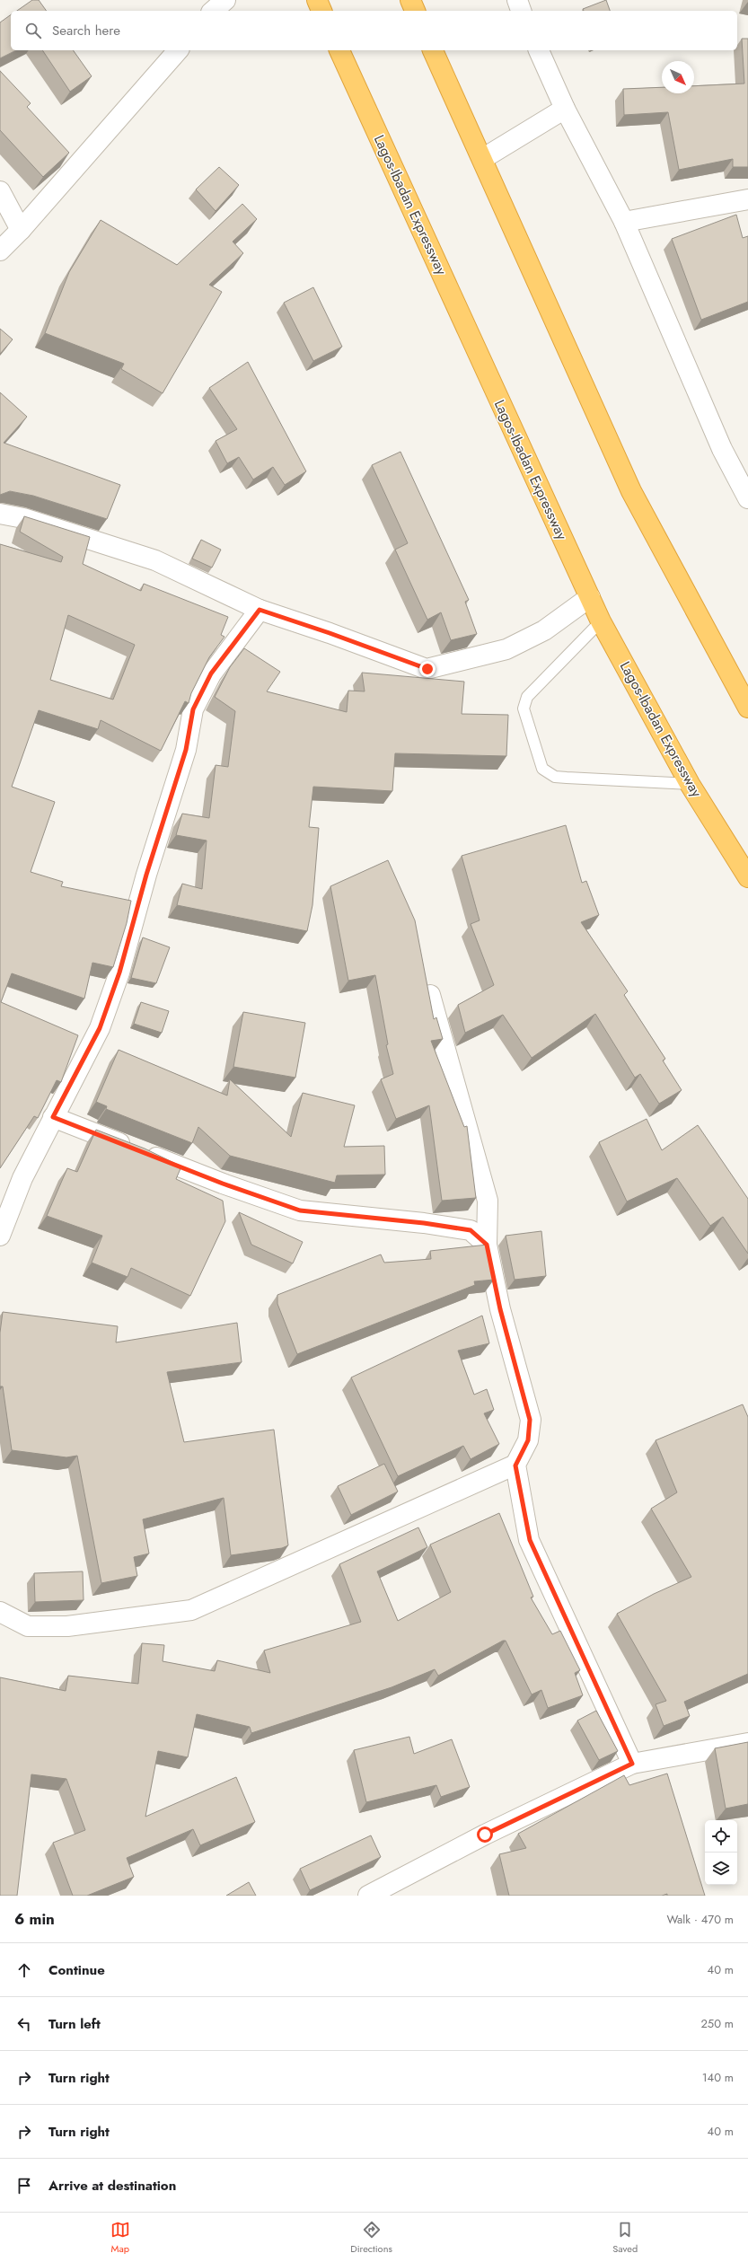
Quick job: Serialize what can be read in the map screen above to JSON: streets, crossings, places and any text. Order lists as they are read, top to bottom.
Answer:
{
  "streets": {
    "highway": ["Lagos-Ibadan Expressway"]
  },
  "north": "bottom right",
  "page": {
    "search": "Search here",
    "heading": ["6 min", "Walk · 470 m"],
    "list": [
      ["Continue", "40 m"],
      ["Turn left", "250 m"],
      ["Turn right", "140 m"],
      ["Turn right", "40 m"],
      "Arrive at destination"
    ],
    "nav": ["Map", "Directions", "Saved"]
  }
}
